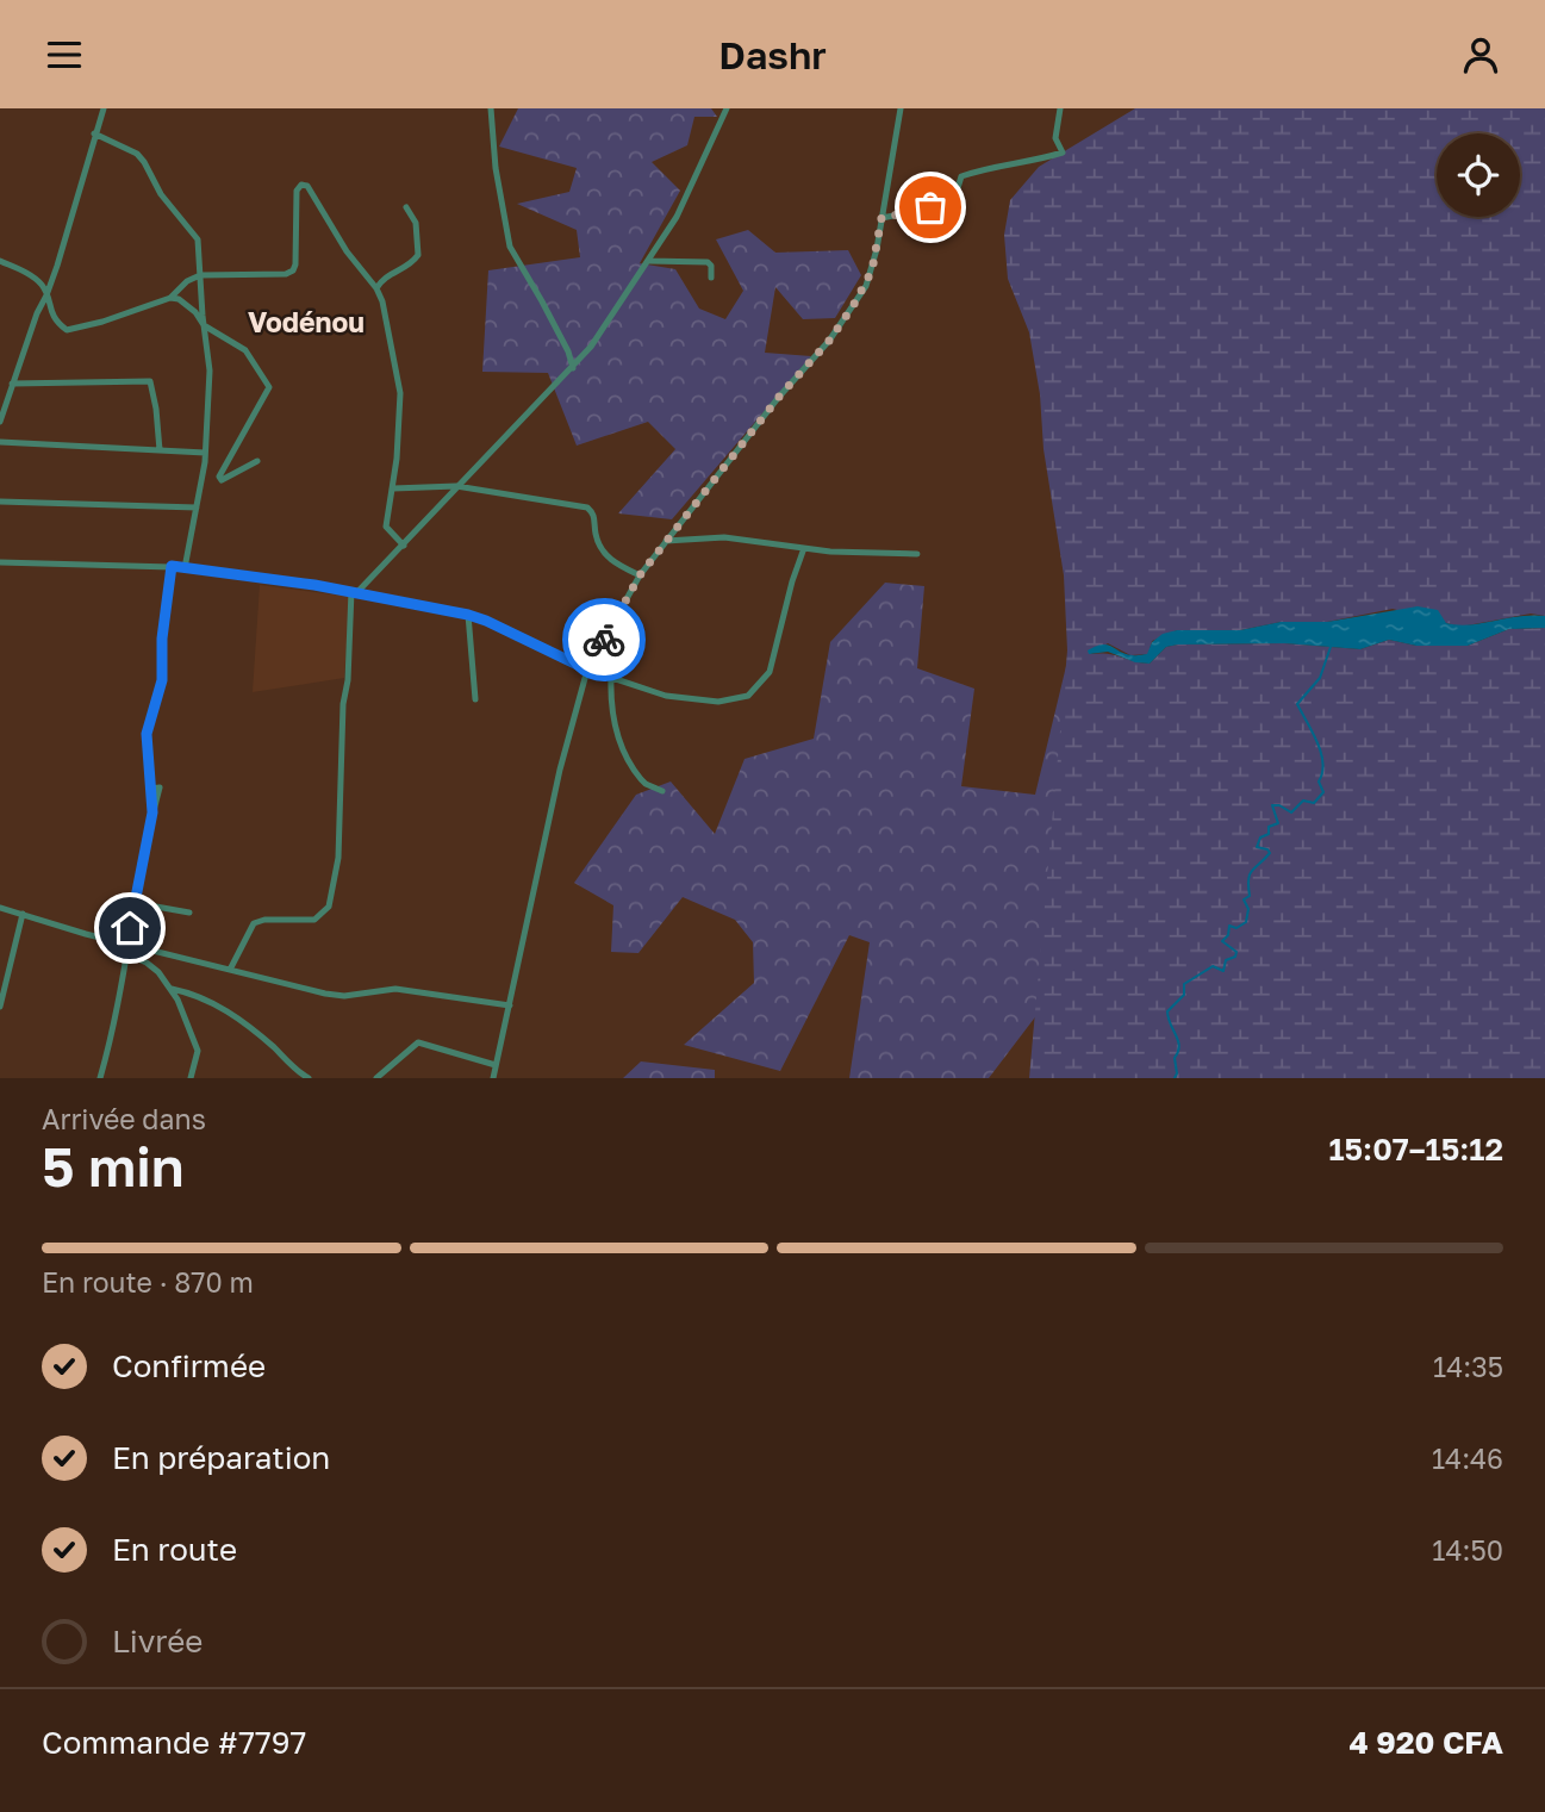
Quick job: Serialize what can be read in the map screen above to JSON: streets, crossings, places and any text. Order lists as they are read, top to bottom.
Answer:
{
  "districts": ["Vodénou"],
  "page": {
    "header": "Dashr",
    "heading": ["5 min", "Arrivée dans", "15:07–15:12"],
    "panel": ["Commande #7797", "4 920 CFA"],
    "bar": "En route · 870 m",
    "list": [
      ["Confirmée", "14:35"],
      ["En préparation", "14:46"],
      ["En route", "14:50"],
      "Livrée"
    ]
  }
}
